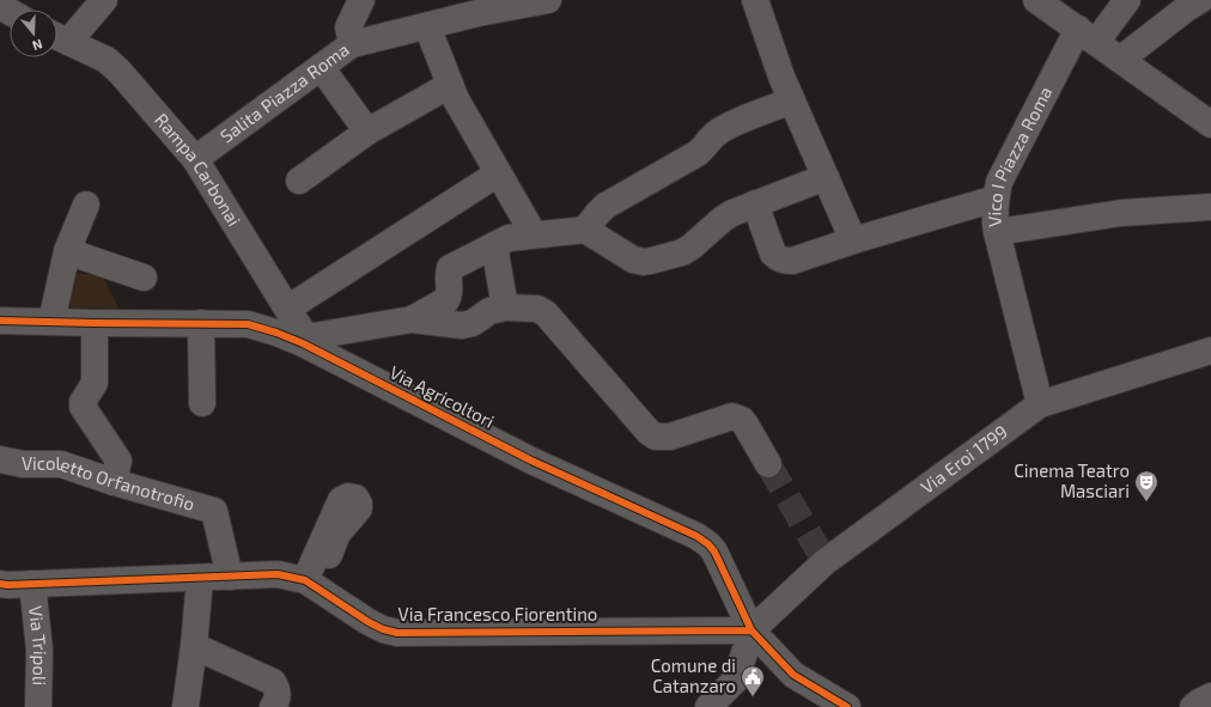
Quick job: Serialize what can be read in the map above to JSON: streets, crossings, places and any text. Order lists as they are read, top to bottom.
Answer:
{
  "streets": {
    "street": [
      "Salita Piazza Roma",
      "Vico I Piazza Roma",
      "Rampa Carbonai",
      "Via Agricoltori",
      "Via Eroi 1799",
      "Vicoletto Orfanotrofio",
      "Via Francesco Fiorentino",
      "Via Tripoli"
    ]
  },
  "crossings": [
    ["Salita Piazza Roma", "Rampa Carbonai"],
    ["Vico I Piazza Roma", "Via Eroi 1799"],
    ["Rampa Carbonai", "Via Agricoltori"],
    ["Via Agricoltori", "Via Eroi 1799"],
    ["Via Agricoltori", "Via Francesco Fiorentino"],
    ["Via Eroi 1799", "Via Francesco Fiorentino"],
    ["Vicoletto Orfanotrofio", "Via Francesco Fiorentino"],
    ["Via Francesco Fiorentino", "Via Tripoli"]
  ],
  "places": {
    "theatre": ["Cinema Teatro Masciari"],
    "public building": ["Comune di Catanzaro"]
  },
  "north": "bottom"
}
